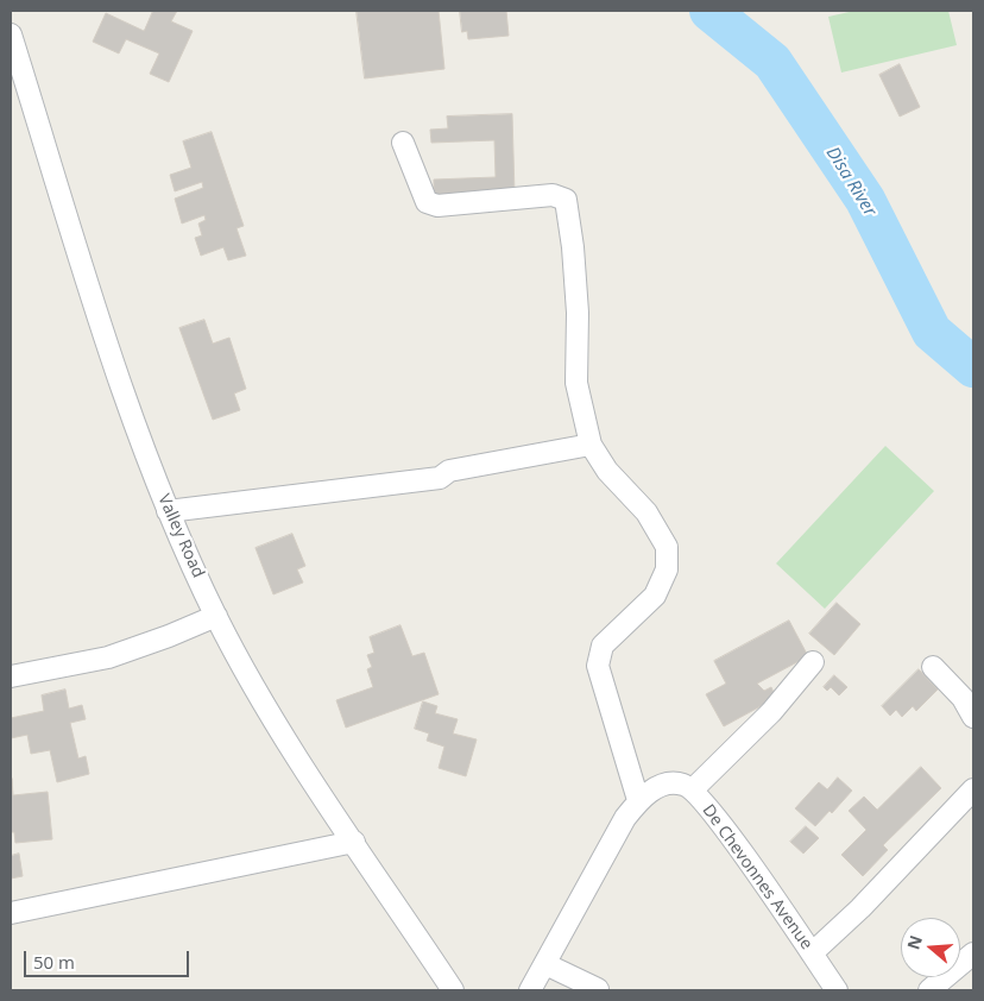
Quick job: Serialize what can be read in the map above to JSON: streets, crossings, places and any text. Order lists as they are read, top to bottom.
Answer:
{
  "streets": {
    "street": ["Valley Road", "De Chevonnes Avenue"]
  },
  "water": ["Disa River"],
  "scale_bar": "50 m",
  "north": "left"
}
